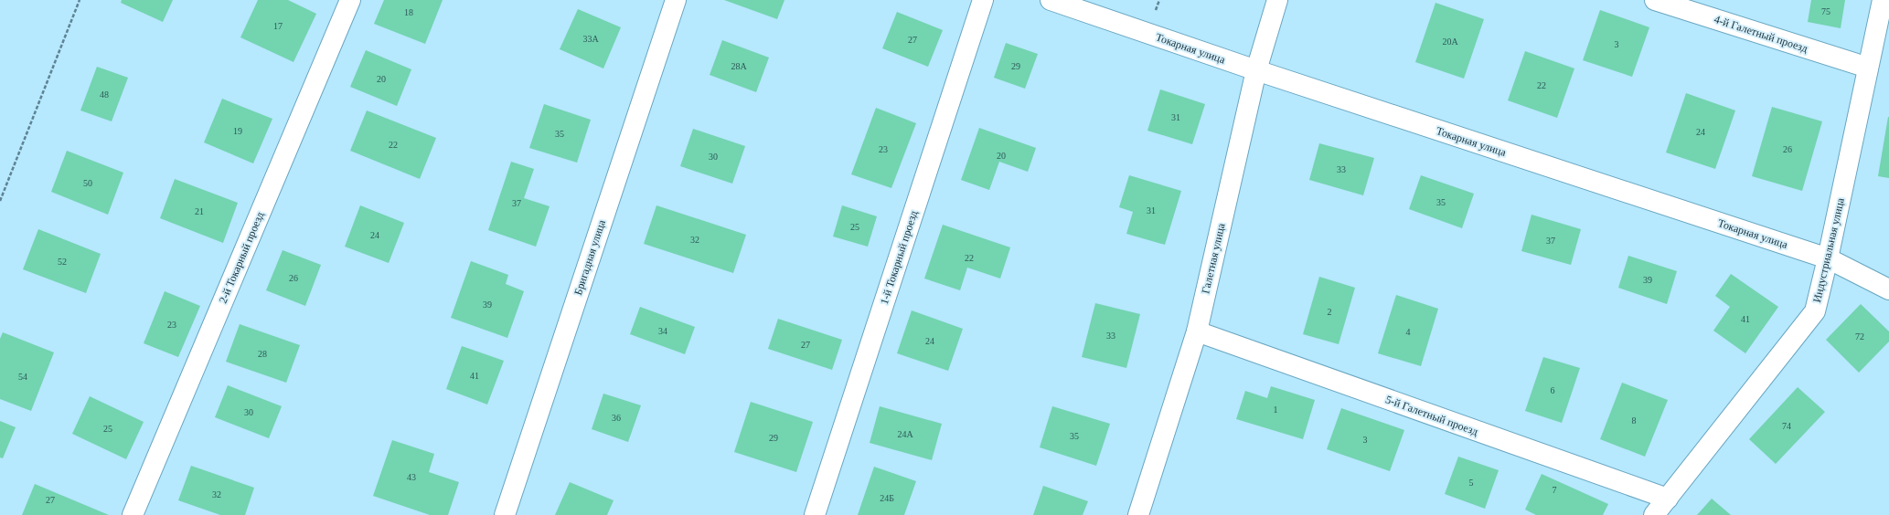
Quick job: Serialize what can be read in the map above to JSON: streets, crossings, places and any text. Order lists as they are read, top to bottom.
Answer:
{
  "streets": {
    "street": [
      "4-й Галетный проезд",
      "Токарная улица",
      "Индустриальная улица",
      "2-й Токарный проезд",
      "Бригадная улица",
      "1-й Токарный проезд",
      "Галетная улица",
      "5-й Галетный проезд"
    ]
  },
  "crossings": [
    ["4-й Галетный проезд", "Индустриальная улица"],
    ["Токарная улица", "Индустриальная улица"],
    ["Токарная улица", "Галетная улица"],
    ["Индустриальная улица", "5-й Галетный проезд"],
    ["Галетная улица", "5-й Галетный проезд"]
  ],
  "house_numbers": [
    "75",
    "18",
    "17",
    "33А",
    "27",
    "20А",
    "3",
    "28А",
    "29",
    "20",
    "22",
    "48",
    "31",
    "19",
    "24",
    "35",
    "22",
    "23",
    "26",
    "20",
    "30",
    "33",
    "50",
    "35",
    "37",
    "31",
    "21",
    "25",
    "24",
    "32",
    "37",
    "22",
    "52",
    "26",
    "39",
    "39",
    "2",
    "41",
    "23",
    "34",
    "4",
    "33",
    "72",
    "24",
    "27",
    "28",
    "41",
    "54",
    "6",
    "1",
    "30",
    "36",
    "8",
    "74",
    "25",
    "24А",
    "35",
    "29",
    "3",
    "43",
    "5",
    "7",
    "32",
    "24Б",
    "27"
  ]
}
